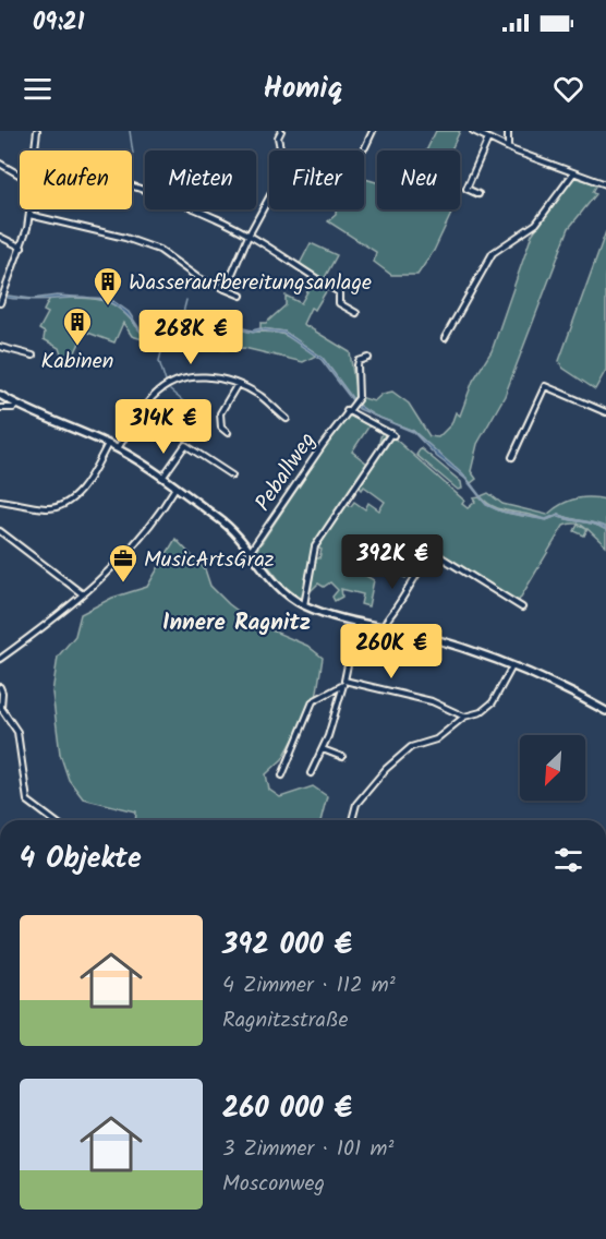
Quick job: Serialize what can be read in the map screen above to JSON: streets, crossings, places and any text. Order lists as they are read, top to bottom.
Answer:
{
  "streets": {
    "street": ["Peballweg"]
  },
  "districts": ["Innere Ragnitz"],
  "places": {
    "building": ["Wasseraufbereitungsanlage", "Kabinen"],
    "office": ["MusicArtsGraz"]
  },
  "north": "bottom left",
  "page": {
    "status": "09:21",
    "header": "Homiq",
    "chip": [
      "Kaufen",
      "Mieten",
      "Filter",
      "Neu"
    ],
    "price": [
      "268K €",
      "314K €",
      "392K €",
      "260K €"
    ],
    "heading": "4 Objekte",
    "list": [
      {
        "name": "392 000 €",
        "note": "4 Zimmer · 112 m² · Ragnitzstraße"
      },
      {
        "name": "260 000 €",
        "note": "3 Zimmer · 101 m² · Mosconweg"
      }
    ]
  }
}
